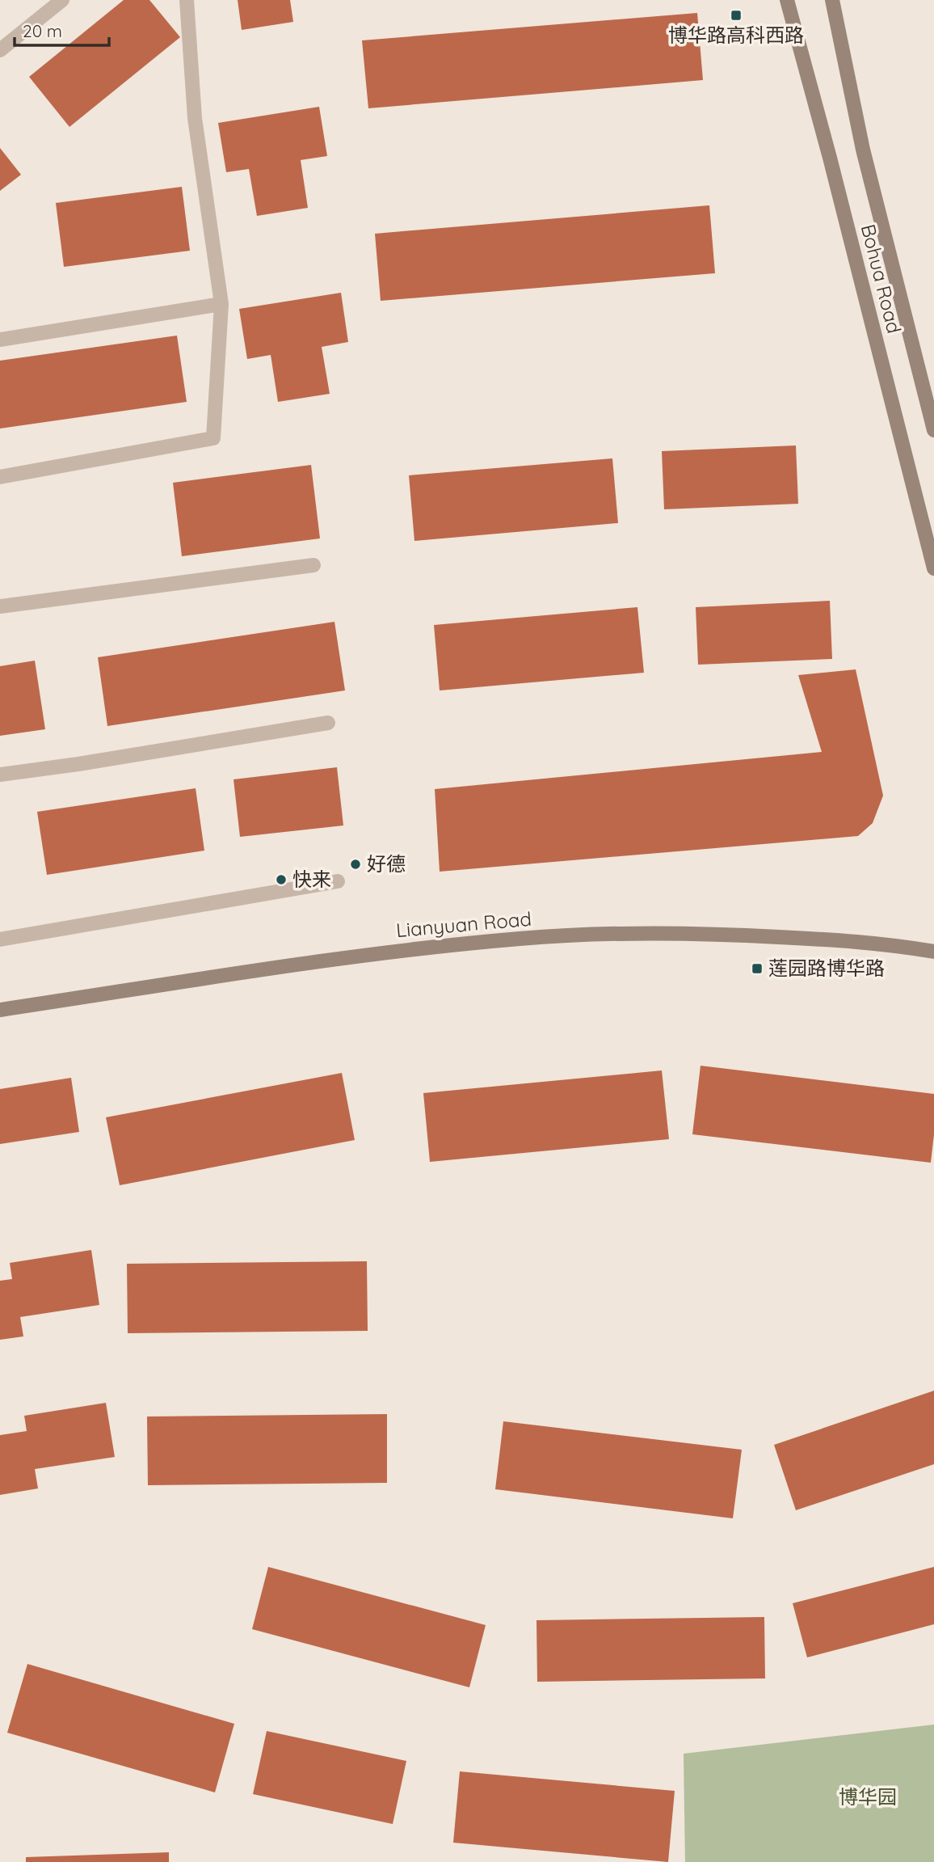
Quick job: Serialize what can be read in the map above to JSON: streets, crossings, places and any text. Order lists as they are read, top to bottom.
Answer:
{
  "streets": {
    "street": ["Bohua Road", "Lianyuan Road"]
  },
  "parks": ["博华园"],
  "places": {
    "transit": ["博华路高科西路", "莲园路博华路"],
    "other": ["好德", "快来"]
  },
  "scale_bar": "20 m"
}
